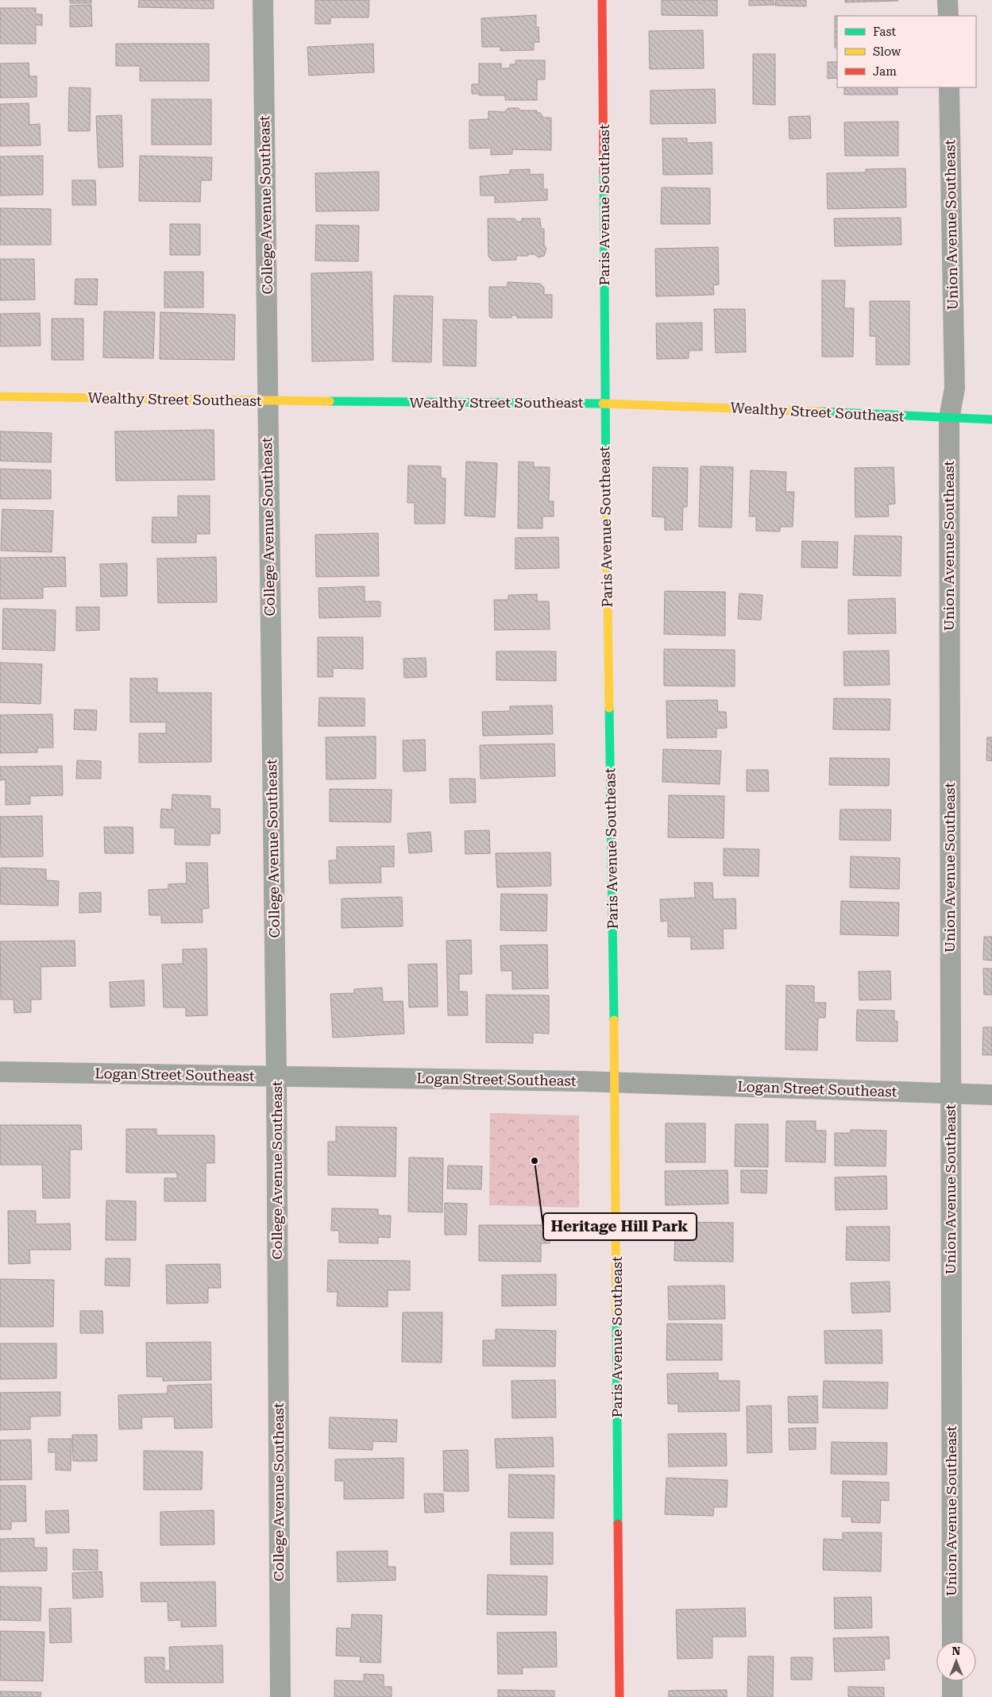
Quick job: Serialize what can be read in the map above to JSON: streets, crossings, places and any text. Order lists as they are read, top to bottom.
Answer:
{
  "streets": {
    "street": [
      "College Avenue Southeast",
      "Paris Avenue Southeast",
      "Union Avenue Southeast",
      "Wealthy Street Southeast",
      "Logan Street Southeast"
    ]
  },
  "crossings": [
    ["College Avenue Southeast", "Wealthy Street Southeast"],
    ["College Avenue Southeast", "Logan Street Southeast"],
    ["Paris Avenue Southeast", "Wealthy Street Southeast"],
    ["Paris Avenue Southeast", "Logan Street Southeast"],
    ["Union Avenue Southeast", "Wealthy Street Southeast"],
    ["Union Avenue Southeast", "Logan Street Southeast"]
  ],
  "places": ["Heritage Hill Park"],
  "legend": ["Fast", "Slow", "Jam"],
  "north": "top"
}
